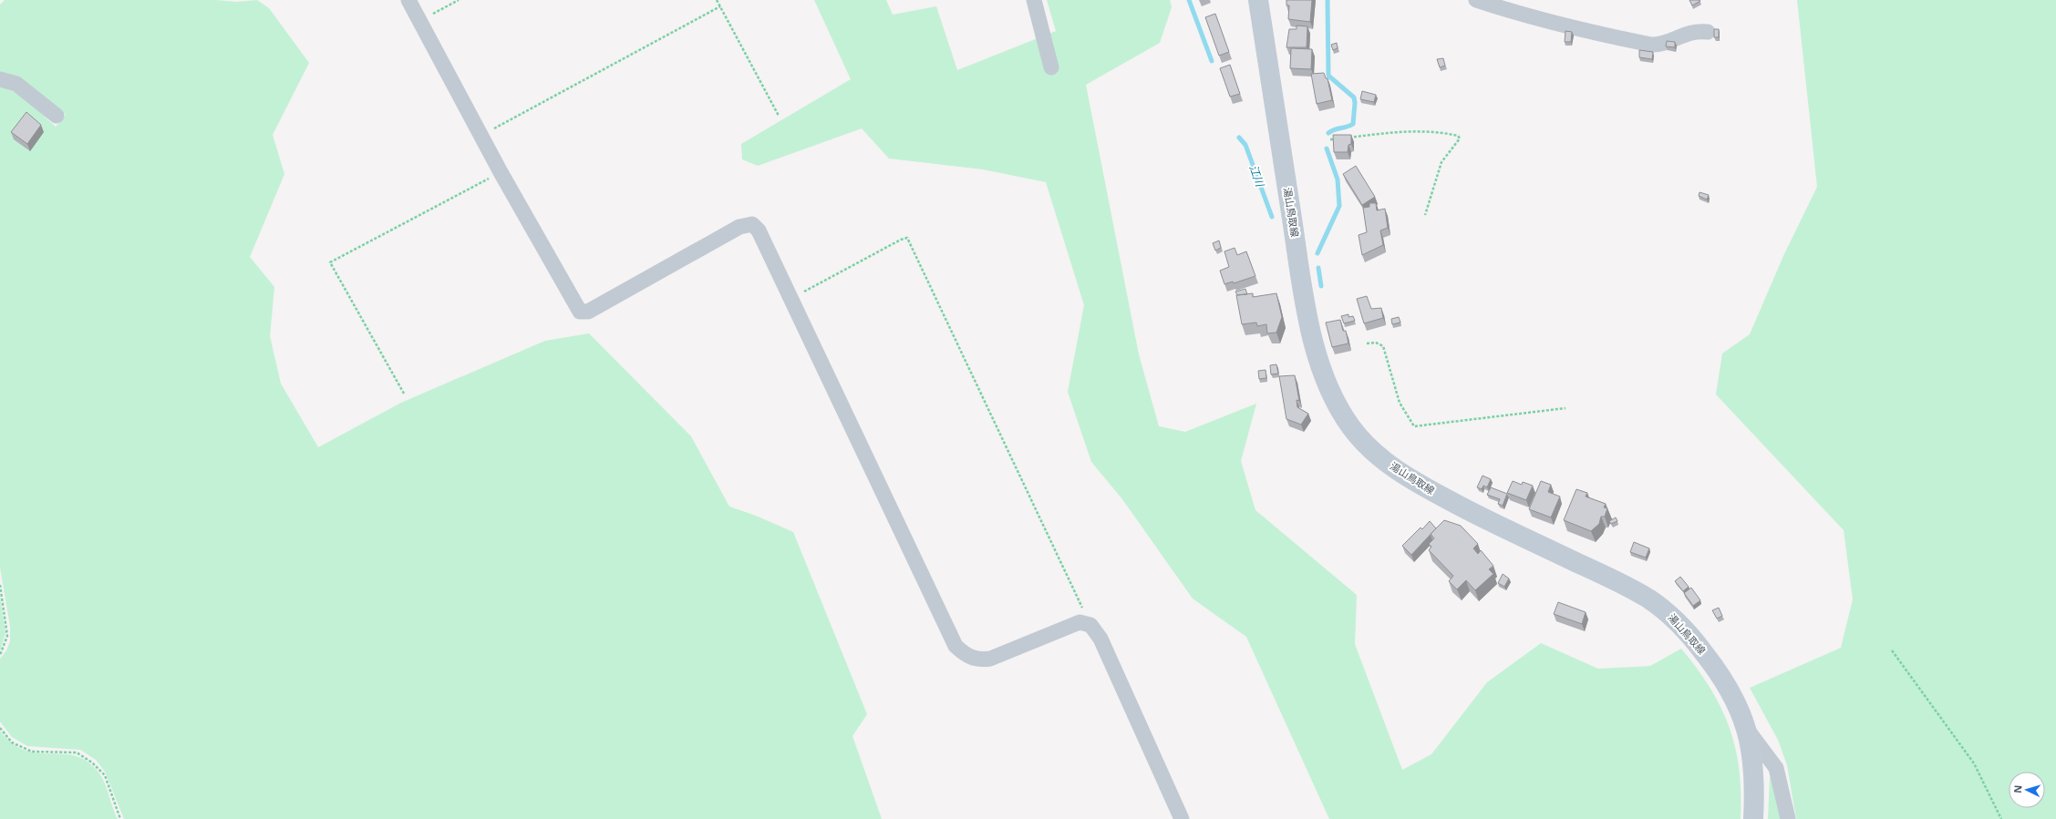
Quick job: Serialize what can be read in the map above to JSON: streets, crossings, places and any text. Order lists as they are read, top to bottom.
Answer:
{
  "streets": {
    "main road": ["湯山鳥取線"]
  },
  "water": ["江川"],
  "north": "left"
}
